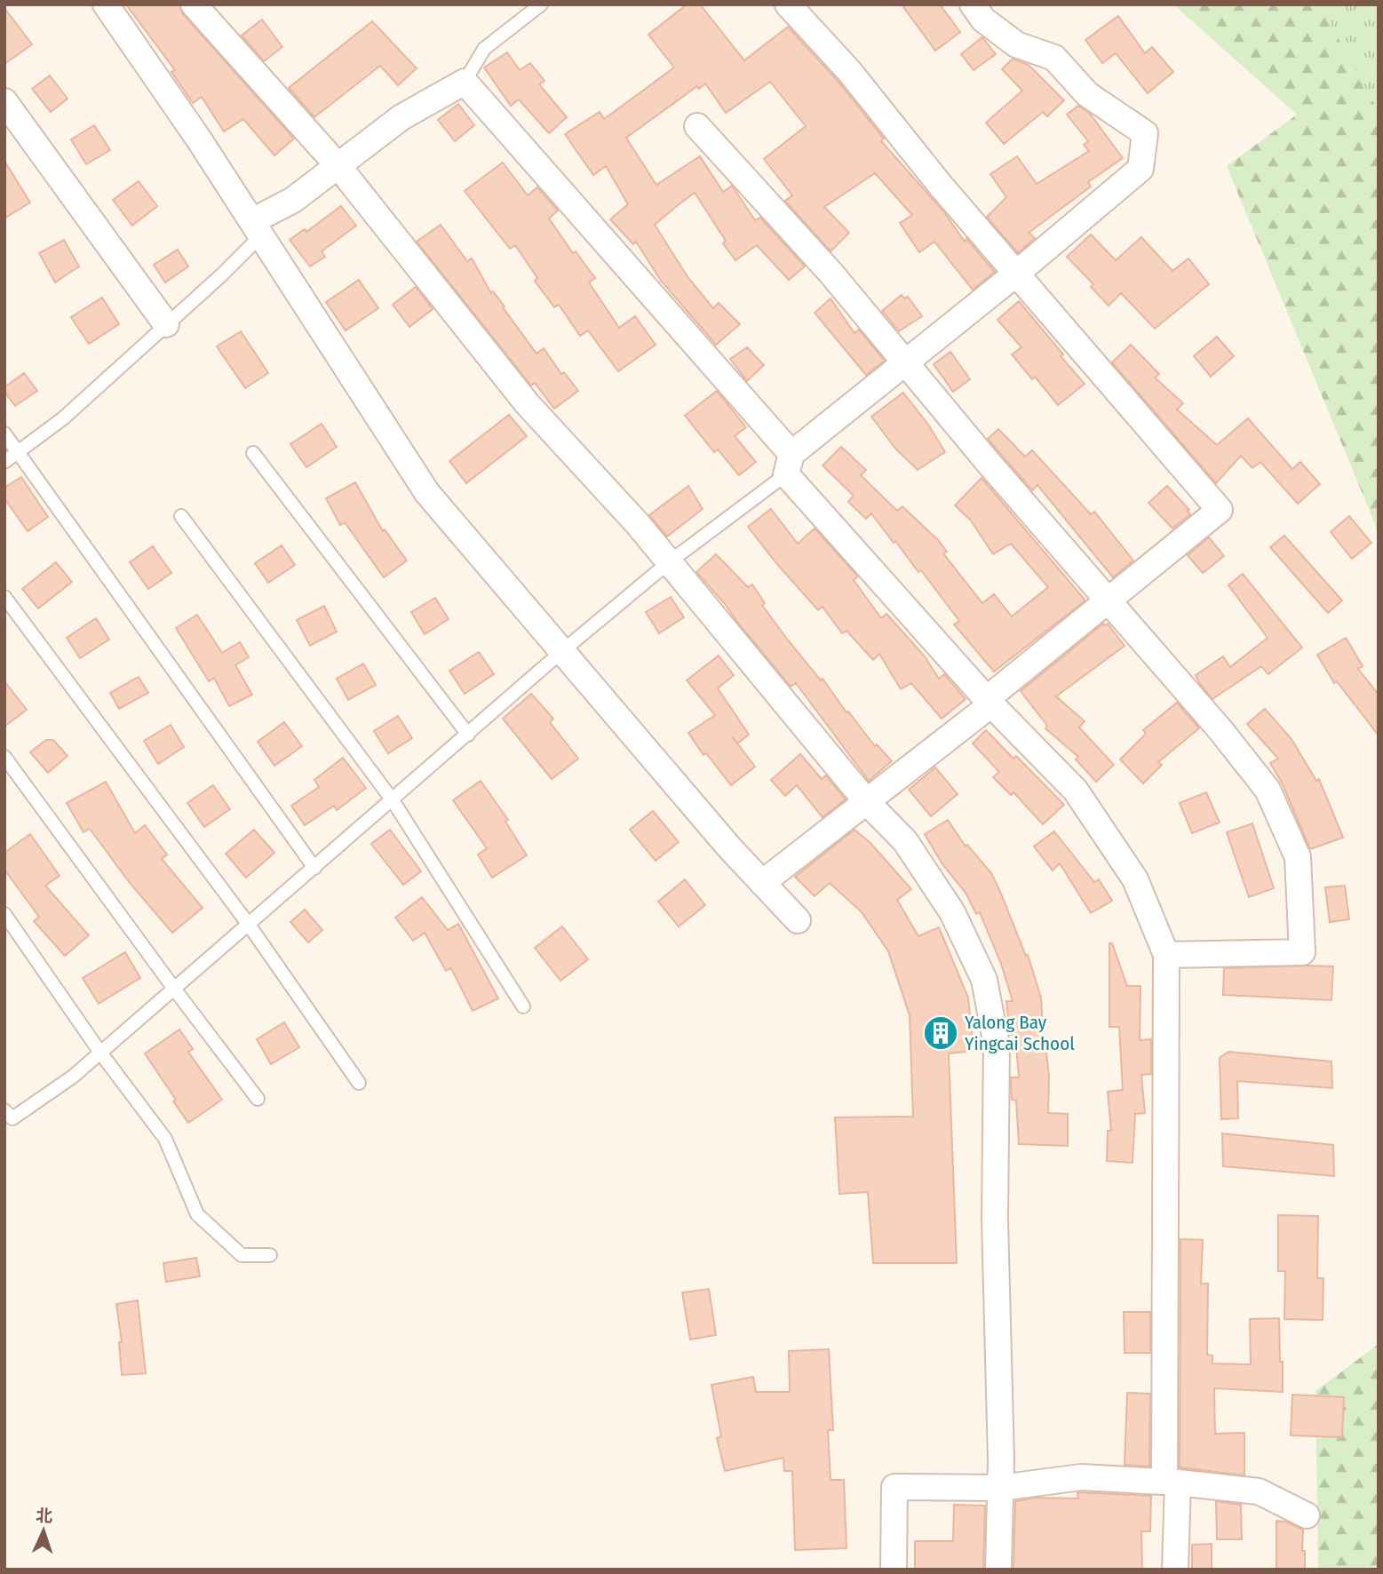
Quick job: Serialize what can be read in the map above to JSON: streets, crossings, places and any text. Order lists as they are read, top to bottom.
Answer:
{
  "places": {
    "building": ["Yalong Bay Yingcai School"]
  },
  "north": "top"
}
